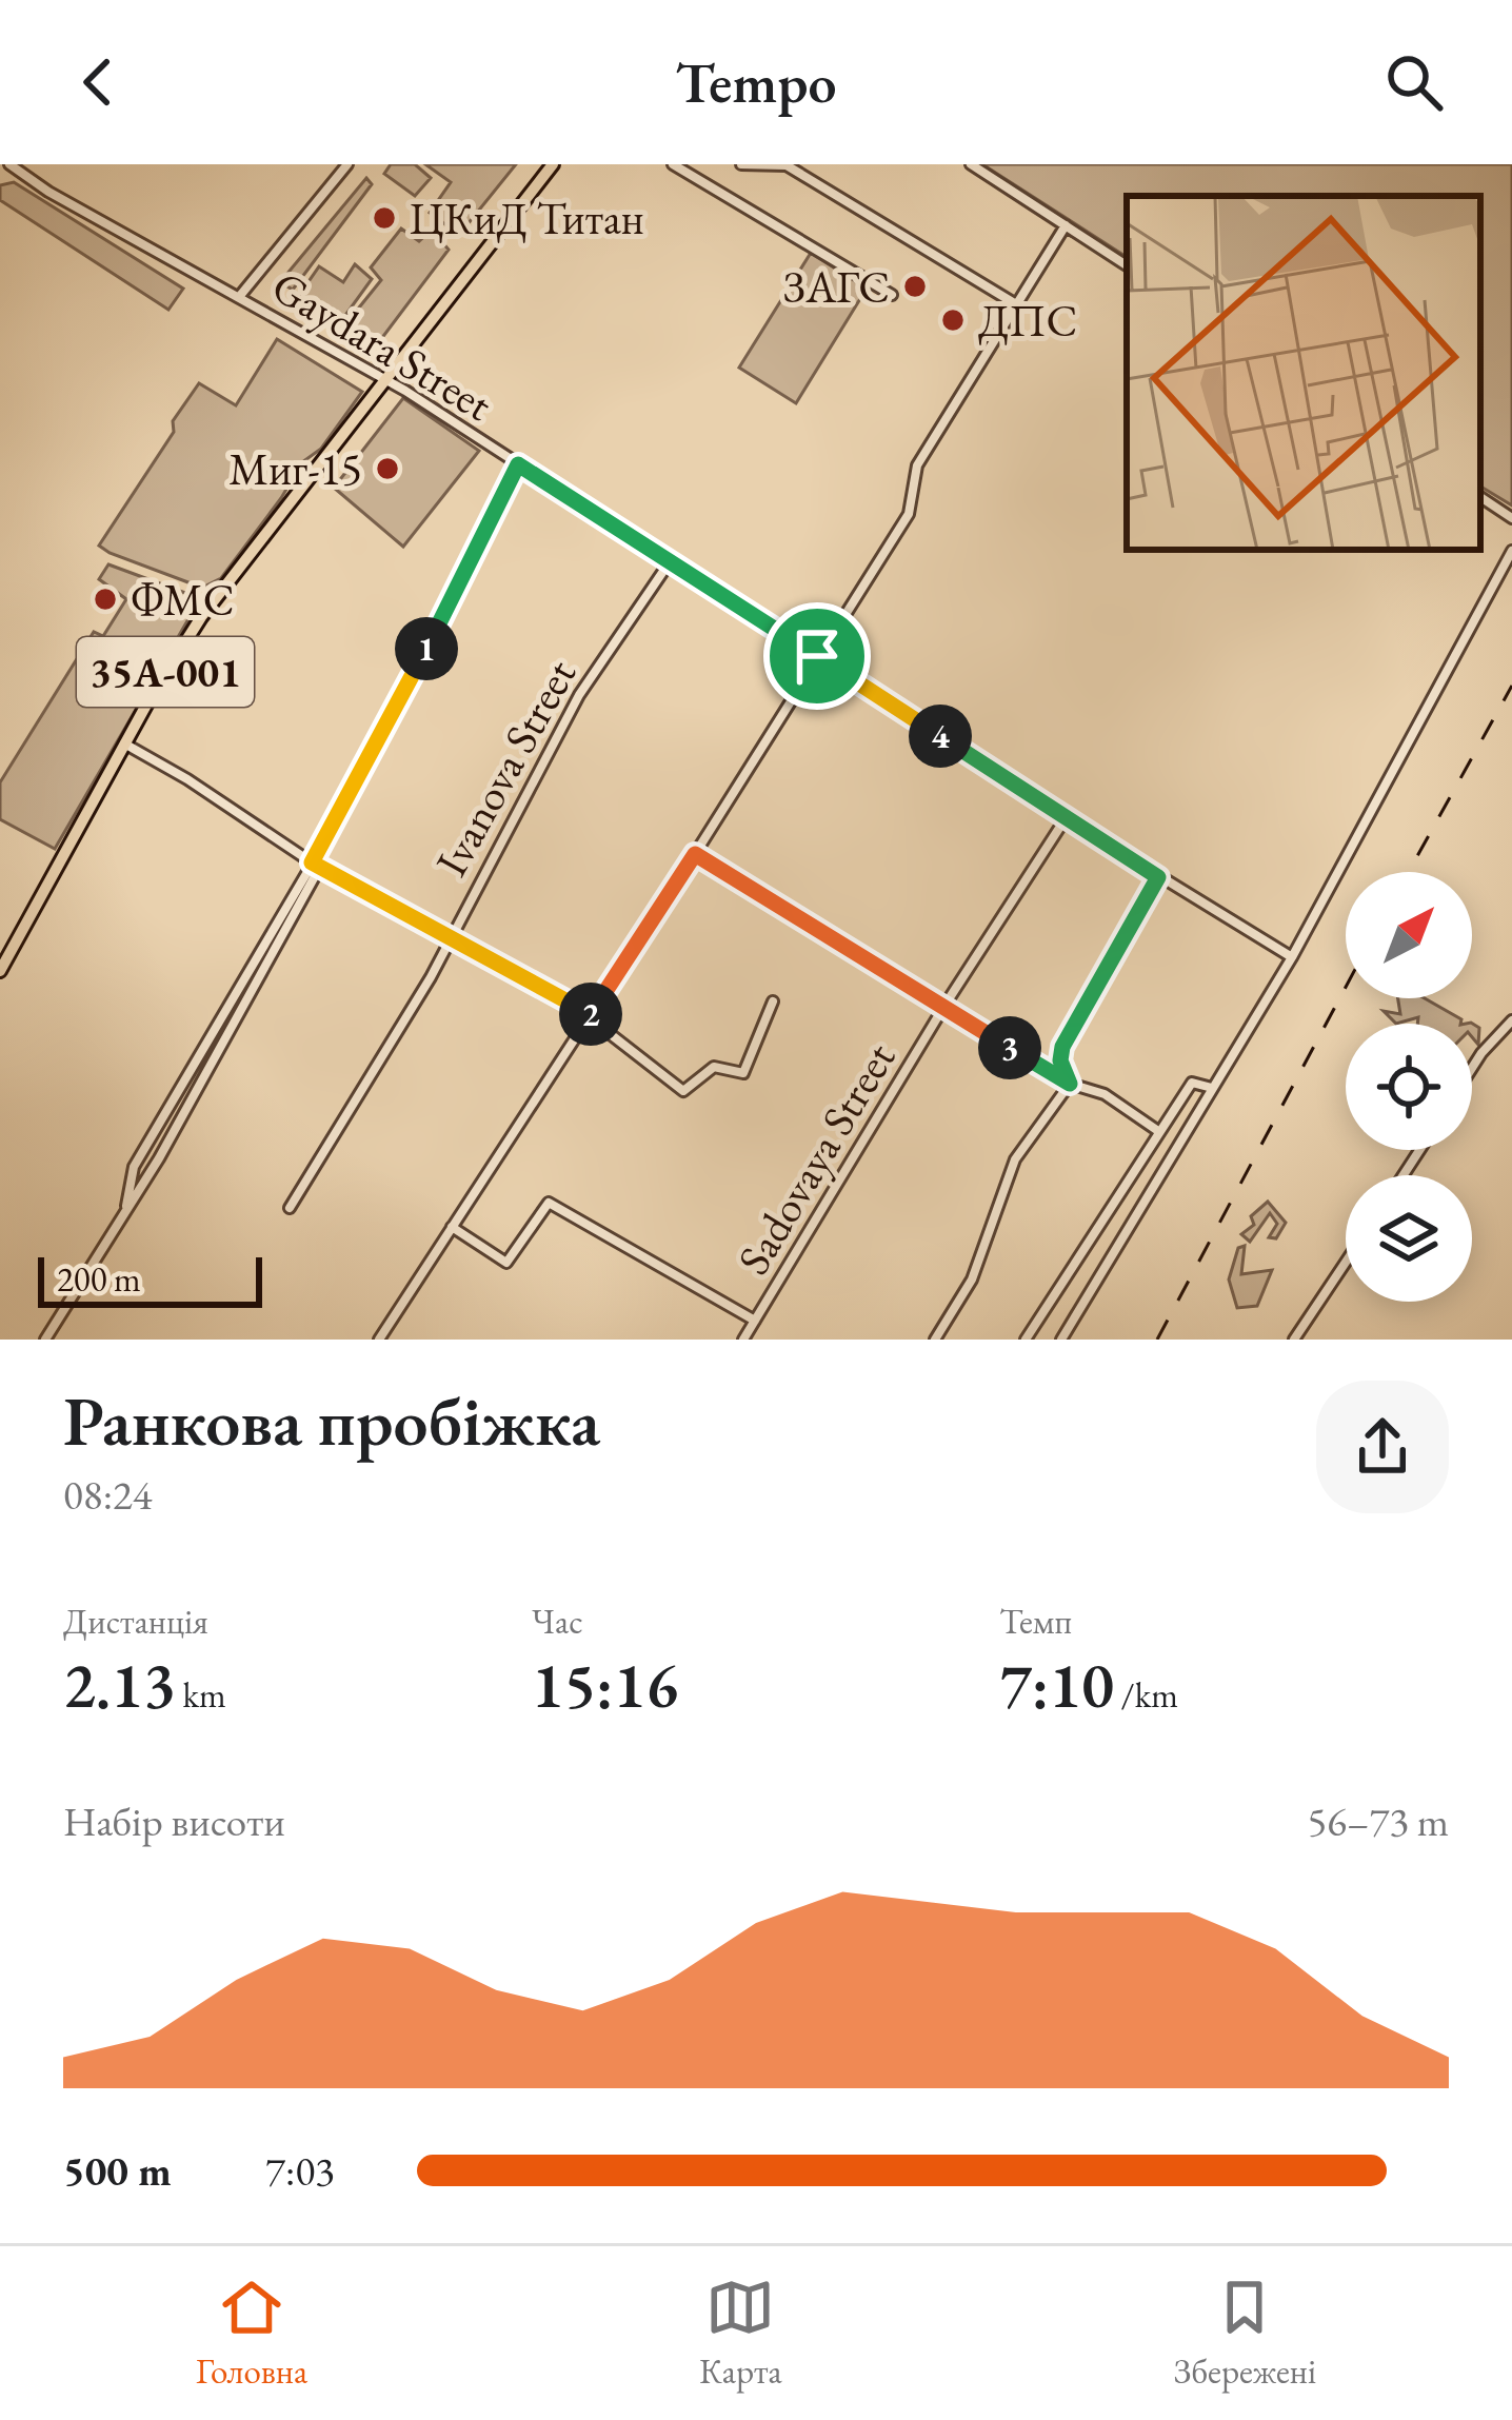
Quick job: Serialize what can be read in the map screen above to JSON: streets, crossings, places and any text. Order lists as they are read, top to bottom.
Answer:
{
  "streets": {
    "highway": ["35А-001"],
    "street": ["Gaydara Street", "Ivanova Street", "Sadovaya Street"]
  },
  "crossings": [
    ["Gaydara Street", "35А-001"],
    ["Gaydara Street", "Ivanova Street"],
    ["Gaydara Street", "Sadovaya Street"]
  ],
  "places": [
    "ЦКиД Титан",
    "ЗАГС",
    "ДПС",
    "Миг-15",
    "ФМС"
  ],
  "scale_bar": "200 m",
  "north": "top right",
  "page": {
    "header": "Tempo",
    "pins": [
      "1",
      "4",
      "2",
      "3"
    ],
    "scale": "200 m",
    "heading": ["Ранкова пробіжка", "08:24"],
    "stats": [
      ["Дистанція", "2.13 km"],
      ["Час", "15:16"],
      ["Темп", "7:10 /km"]
    ],
    "chart": ["Набір висоти", "56–73 m"],
    "list": [
      {
        "name": "500 m",
        "note": "7:03"
      }
    ],
    "tabs": ["Головна", "Карта", "Збережені"]
  }
}
